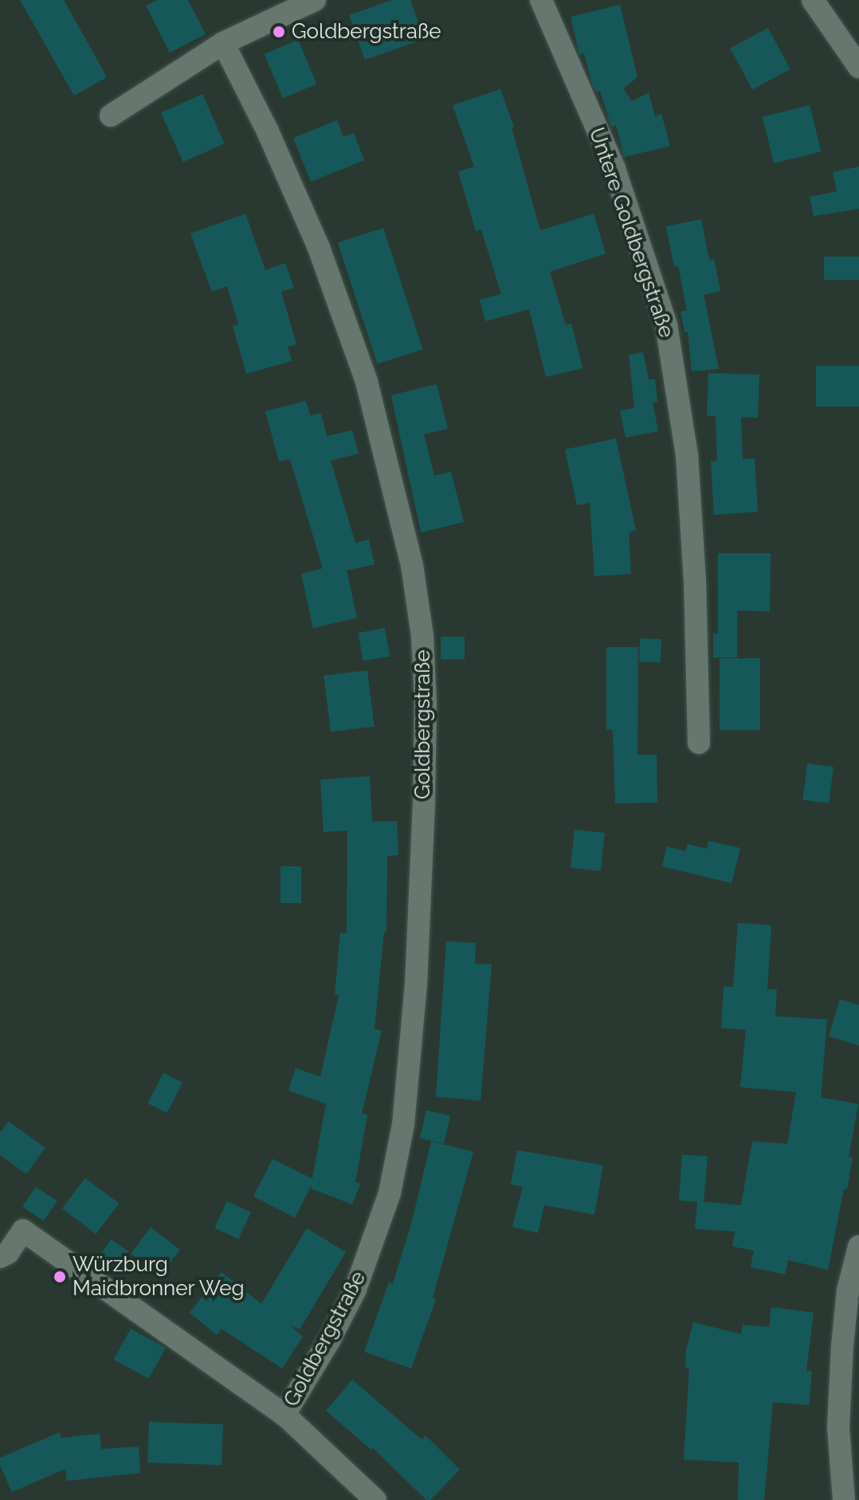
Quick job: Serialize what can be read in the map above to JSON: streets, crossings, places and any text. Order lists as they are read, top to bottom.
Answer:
{
  "streets": {
    "street": ["Untere Goldbergstraße", "Goldbergstraße"]
  },
  "places": ["Goldbergstraße", "Würzburg Maidbronner Weg"]
}
